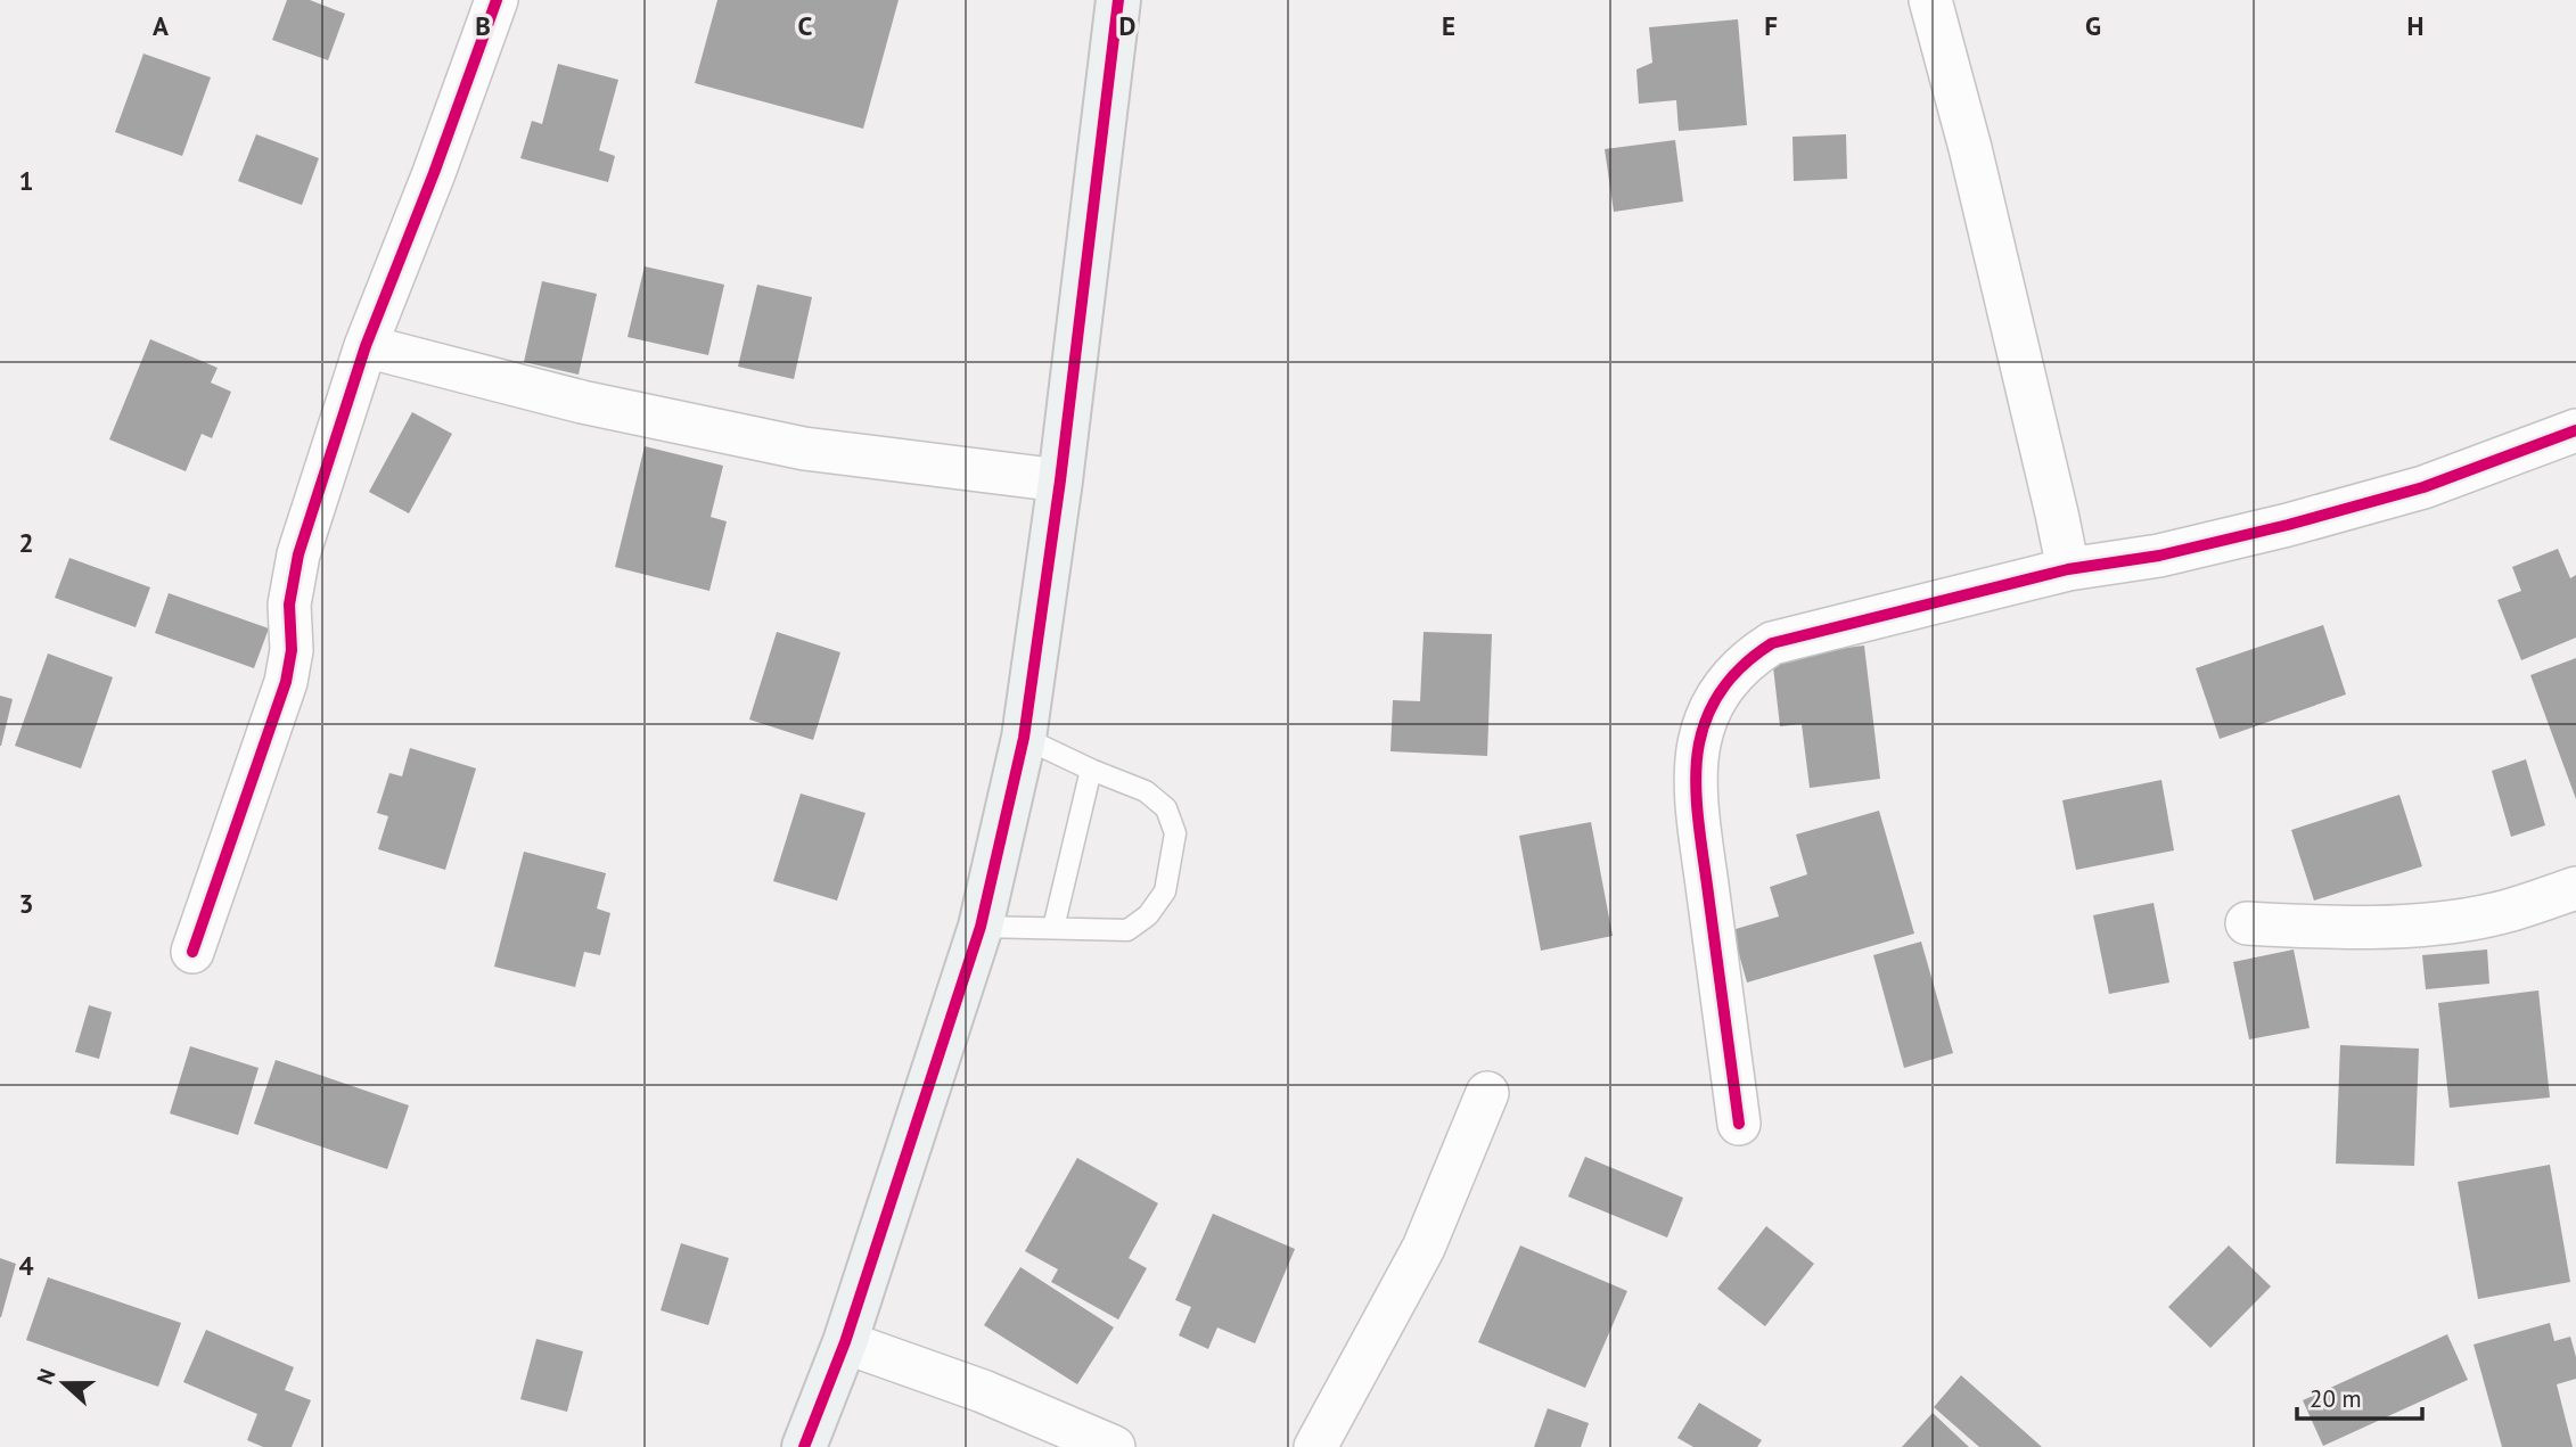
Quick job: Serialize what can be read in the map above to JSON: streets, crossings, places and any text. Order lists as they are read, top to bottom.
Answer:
{
  "scale_bar": "20 m",
  "north": "left",
  "grid": {
    "columns": [
      "A",
      "B",
      "C",
      "D",
      "E",
      "F",
      "G",
      "H"
    ],
    "rows": [
      "1",
      "2",
      "3",
      "4"
    ]
  }
}
